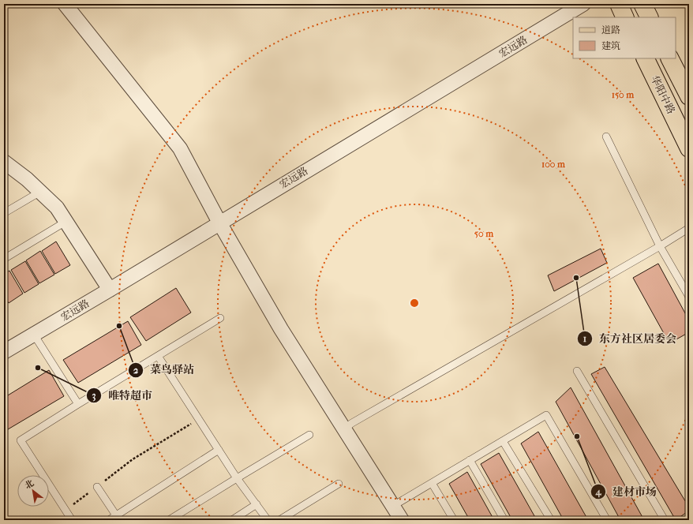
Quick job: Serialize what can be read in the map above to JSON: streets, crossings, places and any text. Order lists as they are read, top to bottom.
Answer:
{
  "streets": {
    "main road": ["华阳中路"],
    "street": ["宏远路"]
  },
  "places": [
    "东方社区居委会",
    "菜鸟驿站",
    "唯特超市",
    "建材市场"
  ],
  "legend": ["道路", "建筑"],
  "north": "top left",
  "rings": ["150 m", "100 m", "50 m"]
}
